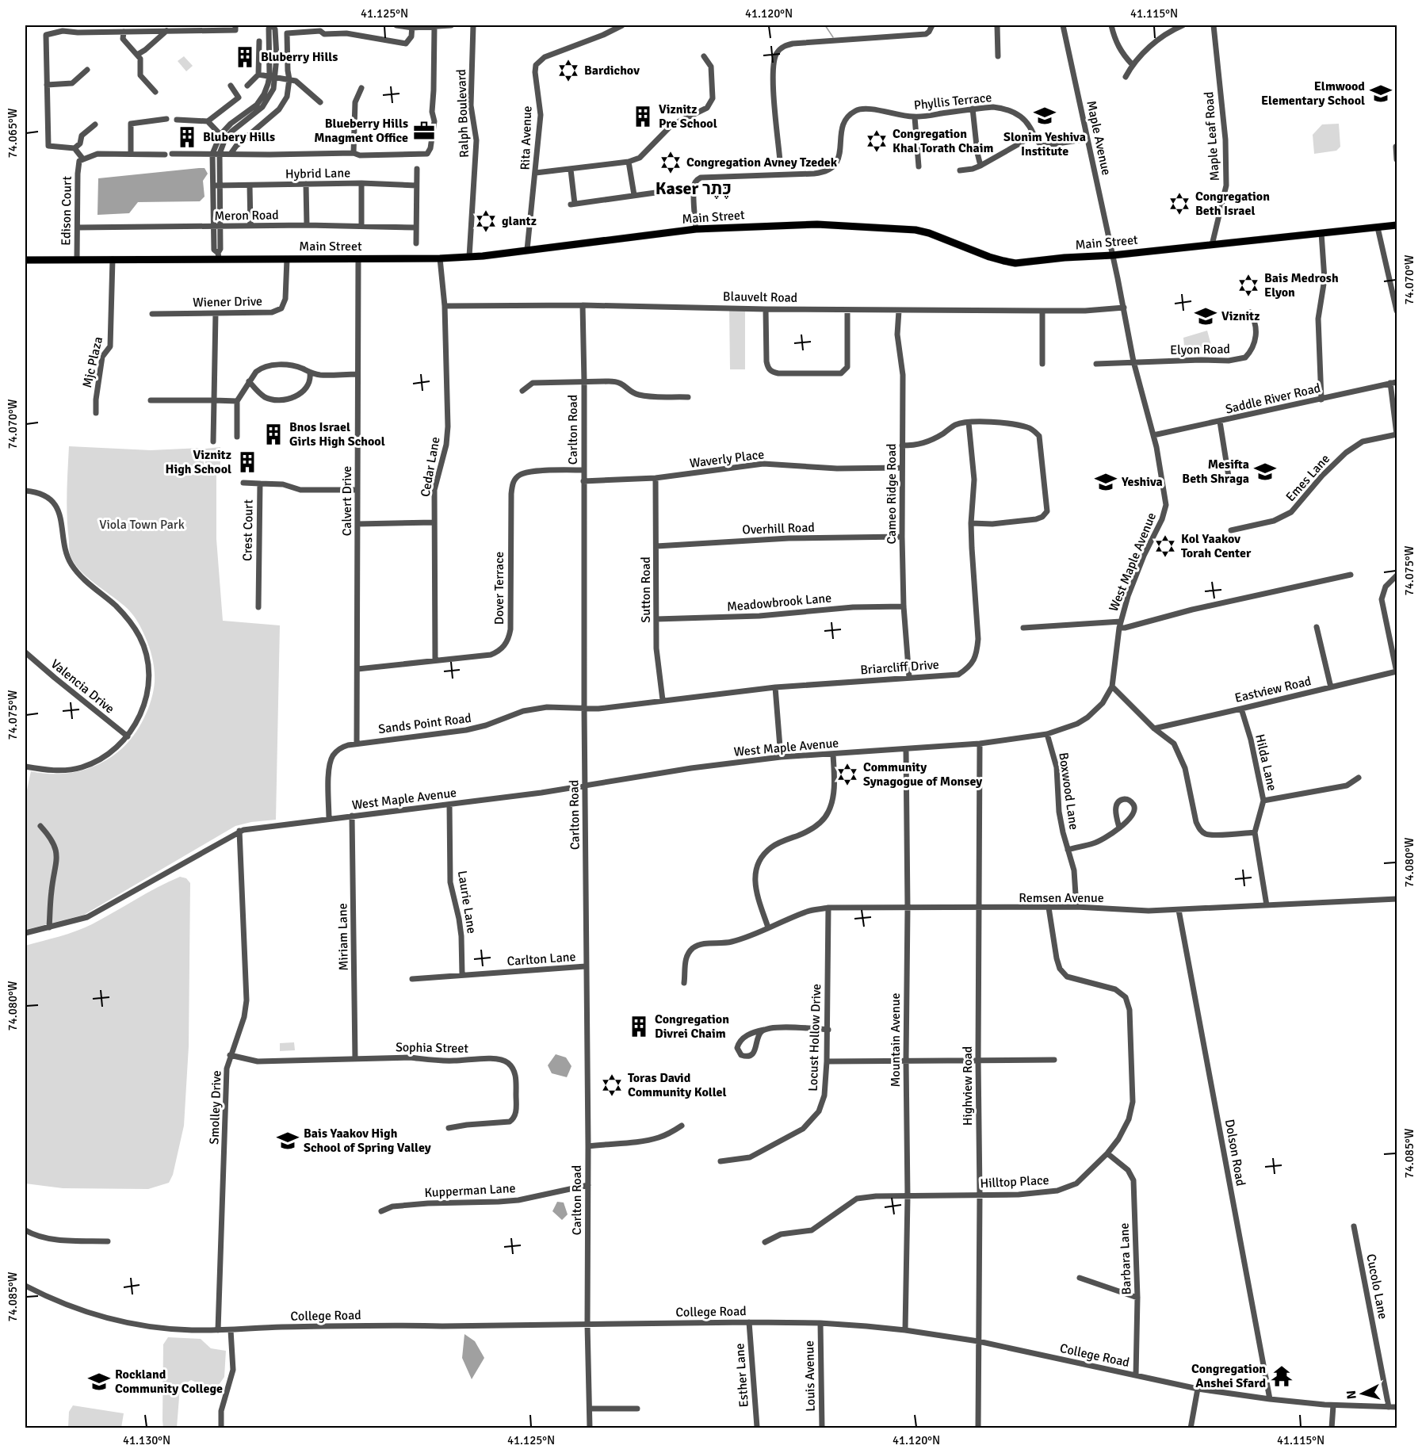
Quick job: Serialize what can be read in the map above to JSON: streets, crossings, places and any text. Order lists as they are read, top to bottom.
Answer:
{
  "streets": {
    "main road": ["Main Street"],
    "street": [
      "Phyllis Terrace",
      "Ralph Boulevard",
      "Maple Leaf Road",
      "Rita Avenue",
      "Maple Avenue",
      "Hybrid Lane",
      "Edison Court",
      "Meron Road",
      "Blauvelt Road",
      "Wiener Drive",
      "Elyon Road",
      "Mjc Plaza",
      "Saddle River Road",
      "Carlton Road",
      "Waverly Place",
      "Cedar Lane",
      "Emes Lane",
      "Cameo Ridge Road",
      "Calvert Drive",
      "Overhill Road",
      "Crest Court",
      "West Maple Avenue",
      "Dover Terrace",
      "Sutton Road",
      "Meadowbrook Lane",
      "Briarcliff Drive",
      "Valencia Drive",
      "Eastview Road",
      "Sands Point Road",
      "Hilda Lane",
      "Boxwood Lane",
      "Remsen Avenue",
      "Laurie Lane",
      "Miriam Lane",
      "Carlton Lane",
      "Locust Hollow Drive",
      "Mountain Avenue",
      "Sophia Street",
      "Highview Road",
      "Smolley Drive",
      "Dolson Road",
      "Hilltop Place",
      "Kupperman Lane",
      "Barbara Lane",
      "Cucolo Lane",
      "College Road",
      "Esther Lane",
      "Louis Avenue"
    ]
  },
  "crossings": [
    ["Phyllis Terrace", "Maple Avenue"],
    ["Phyllis Terrace", "Main Street"],
    ["Ralph Boulevard", "Main Street"],
    ["Maple Leaf Road", "Main Street"],
    ["Rita Avenue", "Main Street"],
    ["Maple Avenue", "Main Street"],
    ["Maple Avenue", "West Maple Avenue"],
    ["Edison Court", "Meron Road"],
    ["Edison Court", "Main Street"],
    ["Main Street", "Wiener Drive"],
    ["Main Street", "Mjc Plaza"],
    ["Main Street", "Calvert Drive"],
    ["Main Street", "West Maple Avenue"],
    ["Blauvelt Road", "Carlton Road"],
    ["Blauvelt Road", "Cedar Lane"],
    ["Blauvelt Road", "Cameo Ridge Road"],
    ["Blauvelt Road", "West Maple Avenue"],
    ["Elyon Road", "West Maple Avenue"],
    ["Saddle River Road", "West Maple Avenue"],
    ["Carlton Road", "Waverly Place"],
    ["Carlton Road", "West Maple Avenue"],
    ["Carlton Road", "Dover Terrace"],
    ["Carlton Road", "Briarcliff Drive"],
    ["Carlton Road", "Sands Point Road"],
    ["Carlton Road", "Carlton Lane"],
    ["Carlton Road", "Kupperman Lane"],
    ["Carlton Road", "College Road"],
    ["Waverly Place", "Cameo Ridge Road"],
    ["Waverly Place", "Sutton Road"],
    ["Cedar Lane", "Dover Terrace"],
    ["Cameo Ridge Road", "Overhill Road"],
    ["Cameo Ridge Road", "Meadowbrook Lane"],
    ["Cameo Ridge Road", "Briarcliff Drive"],
    ["Calvert Drive", "Crest Court"],
    ["Calvert Drive", "Dover Terrace"],
    ["Calvert Drive", "Sands Point Road"],
    ["Overhill Road", "Sutton Road"],
    ["West Maple Avenue", "Sands Point Road"],
    ["West Maple Avenue", "Boxwood Lane"],
    ["West Maple Avenue", "Laurie Lane"],
    ["West Maple Avenue", "Miriam Lane"],
    ["West Maple Avenue", "Mountain Avenue"],
    ["West Maple Avenue", "Highview Road"],
    ["West Maple Avenue", "Smolley Drive"],
    ["Sutton Road", "Meadowbrook Lane"],
    ["Sutton Road", "Briarcliff Drive"],
    ["Briarcliff Drive", "Sands Point Road"],
    ["Eastview Road", "Hilda Lane"],
    ["Hilda Lane", "Remsen Avenue"],
    ["Boxwood Lane", "Remsen Avenue"],
    ["Remsen Avenue", "Locust Hollow Drive"],
    ["Remsen Avenue", "Mountain Avenue"],
    ["Remsen Avenue", "Highview Road"],
    ["Remsen Avenue", "Dolson Road"],
    ["Remsen Avenue", "Hilltop Place"],
    ["Laurie Lane", "Carlton Lane"],
    ["Miriam Lane", "Sophia Street"],
    ["Mountain Avenue", "Hilltop Place"],
    ["Mountain Avenue", "College Road"],
    ["Sophia Street", "Smolley Drive"],
    ["Highview Road", "Hilltop Place"],
    ["Highview Road", "College Road"],
    ["Smolley Drive", "College Road"],
    ["Dolson Road", "College Road"],
    ["Hilltop Place", "Barbara Lane"],
    ["Barbara Lane", "College Road"],
    ["Cucolo Lane", "College Road"],
    ["College Road", "Esther Lane"],
    ["College Road", "Louis Avenue"]
  ],
  "districts": ["Kaser כֶּתֶר"],
  "parks": ["Viola Town Park"],
  "places": {
    "building": [
      "Bluberry Hills",
      "Viznitz Pre School",
      "Blubery Hills",
      "Bnos Israel Girls High School",
      "Viznitz High School",
      "Congregation Divrei Chaim"
    ],
    "synagogue": [
      "Bardichov",
      "Congregation Khal Torath Chaim",
      "Congregation Avney Tzedek",
      "Congregation Beth Israel",
      "glantz",
      "Bais Medrosh Elyon",
      "Kol Yaakov Torah Center",
      "Community Synagogue of Monsey",
      "Toras David Community Kollel"
    ],
    "school or university": [
      "Elmwood Elementary School",
      "Slonim Yeshiva Institute",
      "Viznitz",
      "Mesifta Beth Shraga",
      "Yeshiva",
      "Bais Yaakov High School of Spring Valley",
      "Rockland Community College"
    ],
    "office": ["Blueberry Hills Mnagment Office"],
    "temple": ["Congregation Anshei Sfard"]
  },
  "north": "left",
  "coordinates": [
    "41.125°N",
    "41.120°N",
    "41.115°N",
    "74.065°W",
    "74.070°W",
    "74.075°W",
    "74.080°W",
    "74.085°W",
    "41.130°N"
  ]
}
